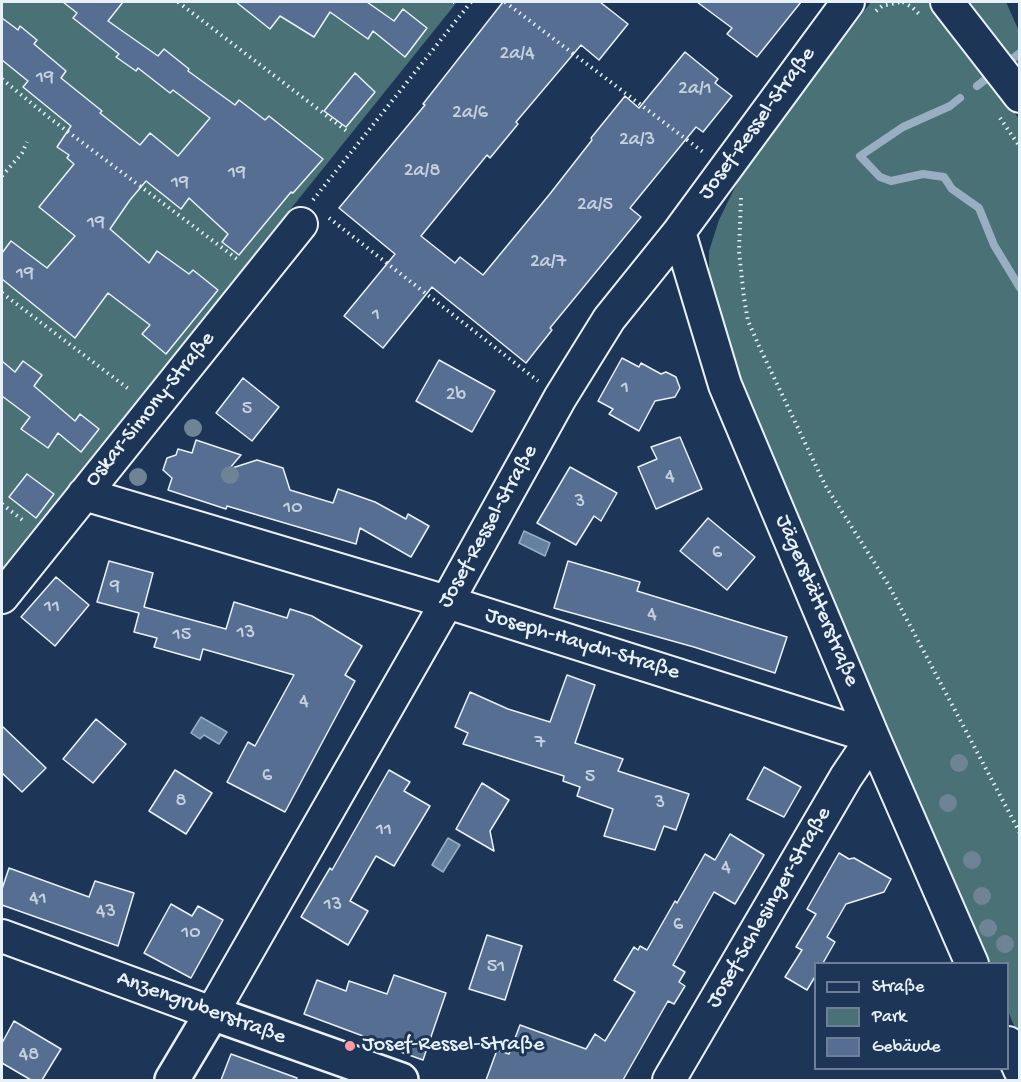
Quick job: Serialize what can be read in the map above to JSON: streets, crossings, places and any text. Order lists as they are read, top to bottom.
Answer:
{
  "streets": {
    "street": [
      "Josef-Ressel-Straße",
      "Oskar-Simony-Straße",
      "Jägerstätterstraße",
      "Joseph-Haydn-Straße",
      "Josef-Schlesinger-Straße",
      "Anzengruberstraße"
    ]
  },
  "crossings": [
    ["Josef-Ressel-Straße", "Jägerstätterstraße"],
    ["Josef-Ressel-Straße", "Joseph-Haydn-Straße"],
    ["Josef-Ressel-Straße", "Anzengruberstraße"],
    ["Oskar-Simony-Straße", "Joseph-Haydn-Straße"],
    ["Jägerstätterstraße", "Joseph-Haydn-Straße"],
    ["Jägerstätterstraße", "Josef-Schlesinger-Straße"],
    ["Joseph-Haydn-Straße", "Josef-Schlesinger-Straße"]
  ],
  "places": ["Josef-Ressel-Straße"],
  "house_numbers": [
    "2a/4",
    "19",
    "2a/1",
    "2a/6",
    "2a/3",
    "2a/8",
    "19",
    "19",
    "2a/5",
    "19",
    "2a/7",
    "19",
    "1",
    "1",
    "2b",
    "5",
    "4",
    "3",
    "10",
    "6",
    "9",
    "11",
    "4",
    "13",
    "15",
    "4",
    "7",
    "6",
    "5",
    "8",
    "3",
    "11",
    "4",
    "41",
    "13",
    "43",
    "6",
    "10",
    "51",
    "48"
  ],
  "legend": ["Straße", "Park", "Gebäude"]
}
